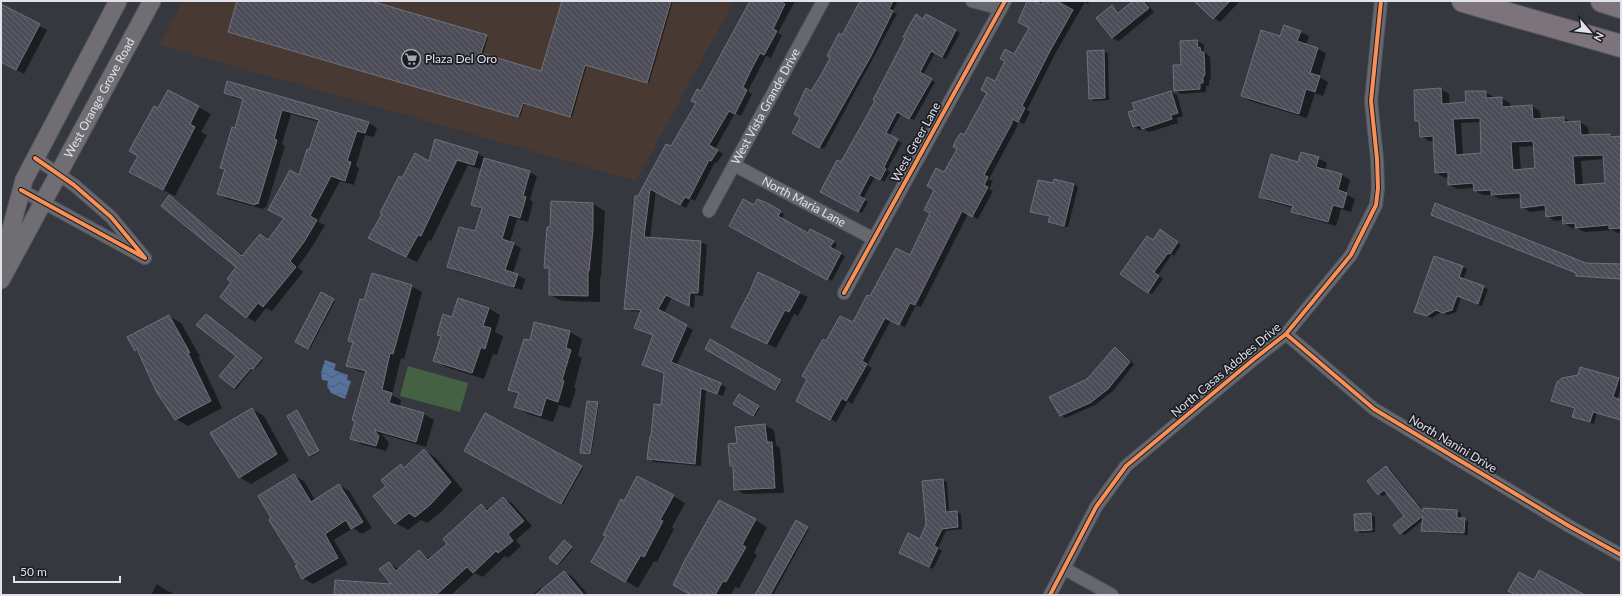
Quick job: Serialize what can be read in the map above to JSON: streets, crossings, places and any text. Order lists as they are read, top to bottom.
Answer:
{
  "streets": {
    "main road": ["West Orange Grove Road"],
    "street": [
      "West Vista Grande Drive",
      "West Greer Lane",
      "North Maria Lane",
      "North Casas Adobes Drive",
      "North Nanini Drive"
    ]
  },
  "crossings": [
    ["West Vista Grande Drive", "North Maria Lane"],
    ["West Greer Lane", "North Maria Lane"],
    ["North Casas Adobes Drive", "North Nanini Drive"]
  ],
  "places": {
    "supermarket": ["Plaza Del Oro"]
  },
  "scale_bar": "50 m",
  "north": "bottom right"
}
